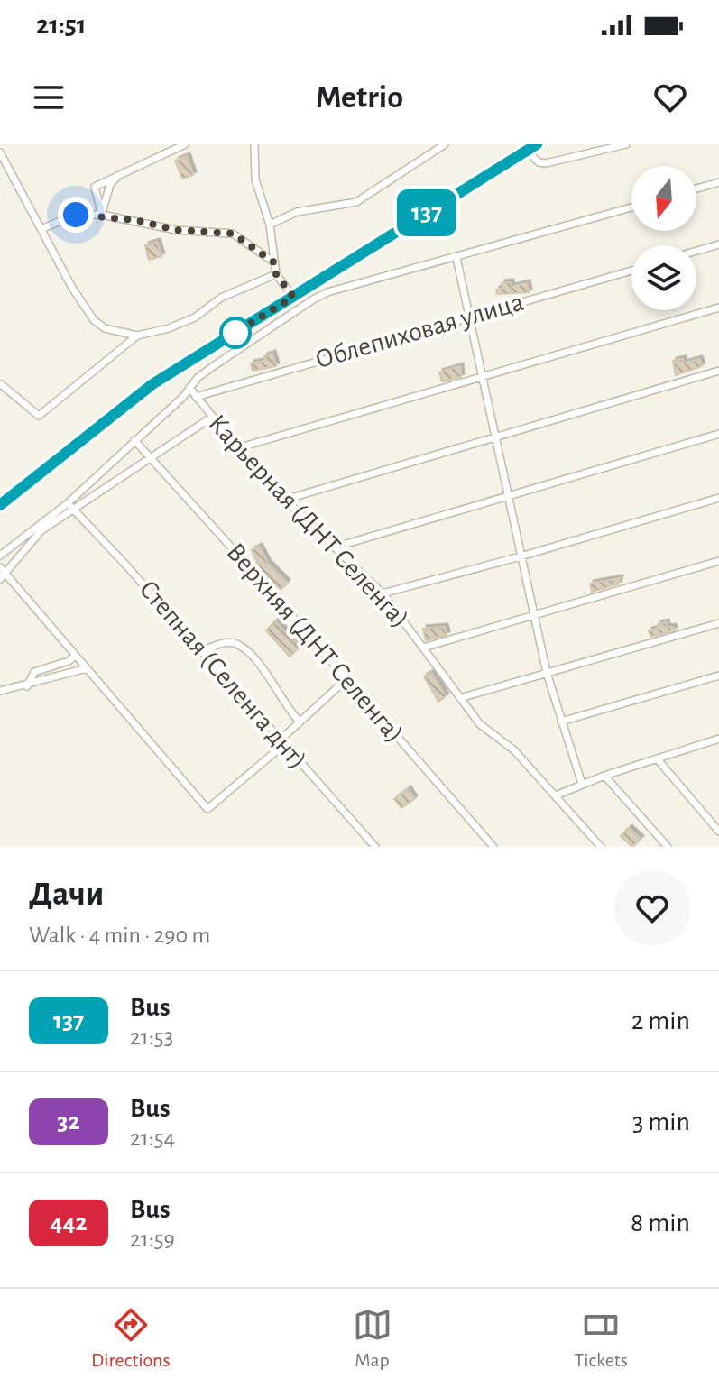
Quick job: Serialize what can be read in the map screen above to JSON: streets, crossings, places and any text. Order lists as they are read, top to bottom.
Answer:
{
  "streets": {
    "street": [
      "Облепиховая улица",
      "Карьерная (ДНТ Селенга)",
      "Верхняя (ДНТ Селенга)",
      "Степная (Селенга днт)"
    ]
  },
  "crossings": [
    ["Облепиховая улица", "Карьерная (ДНТ Селенга)"]
  ],
  "lines": ["bus line 137"],
  "north": "bottom",
  "page": {
    "status": "21:51",
    "header": "Metrio",
    "on_map": "137",
    "heading": ["Дачи", "Walk · 4 min · 290 m"],
    "list": [
      {
        "mark": "137",
        "name": "Bus",
        "note": "21:53",
        "value": "2 min"
      },
      {
        "mark": "32",
        "name": "Bus",
        "note": "21:54",
        "value": "3 min"
      },
      {
        "mark": "442",
        "name": "Bus",
        "note": "21:59",
        "value": "8 min"
      }
    ],
    "tabs": ["Directions", "Map", "Tickets"]
  }
}
